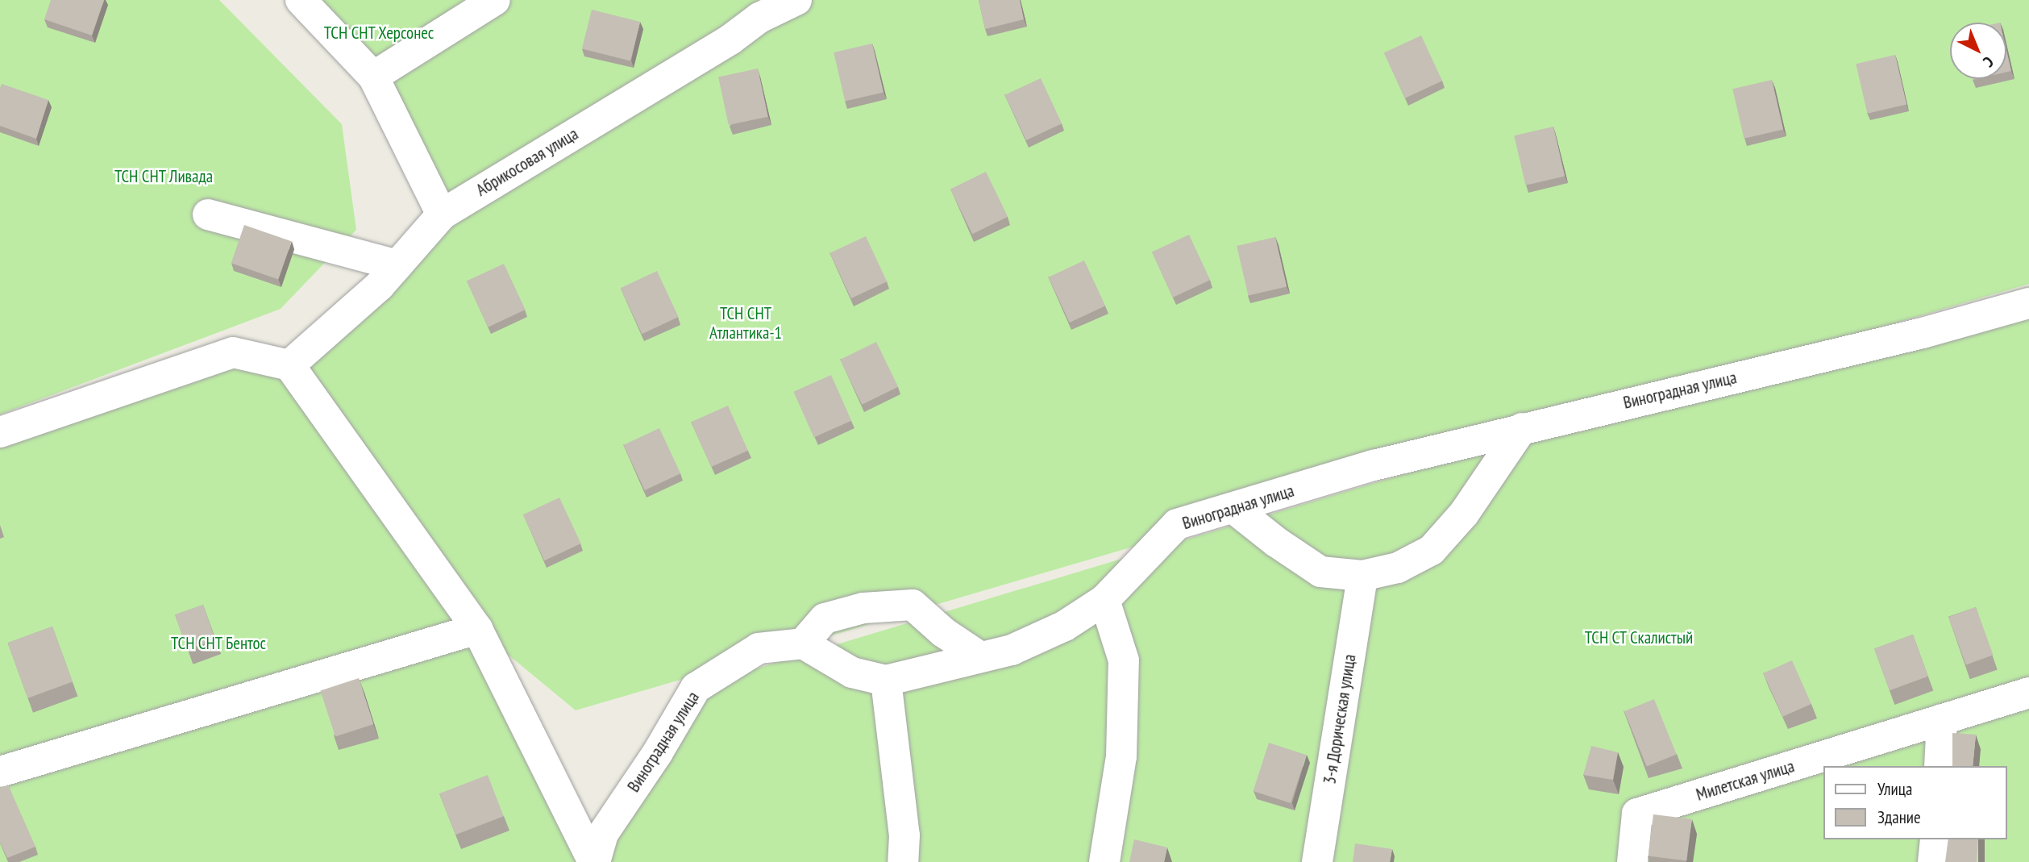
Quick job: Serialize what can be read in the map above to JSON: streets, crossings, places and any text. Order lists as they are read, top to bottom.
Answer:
{
  "streets": {
    "lane": [
      "Абрикосовая улица",
      "Виноградная улица",
      "3-я Дорическая улица",
      "Милетская улица"
    ]
  },
  "parks": [
    "ТСН СНТ Херсонес",
    "ТСН СНТ Ливада",
    "ТСН СНТ Атлантика-1",
    "ТСН СТ Скалистый",
    "ТСН СНТ Бентос"
  ],
  "legend": ["Улица", "Здание"],
  "north": "bottom right"
}
